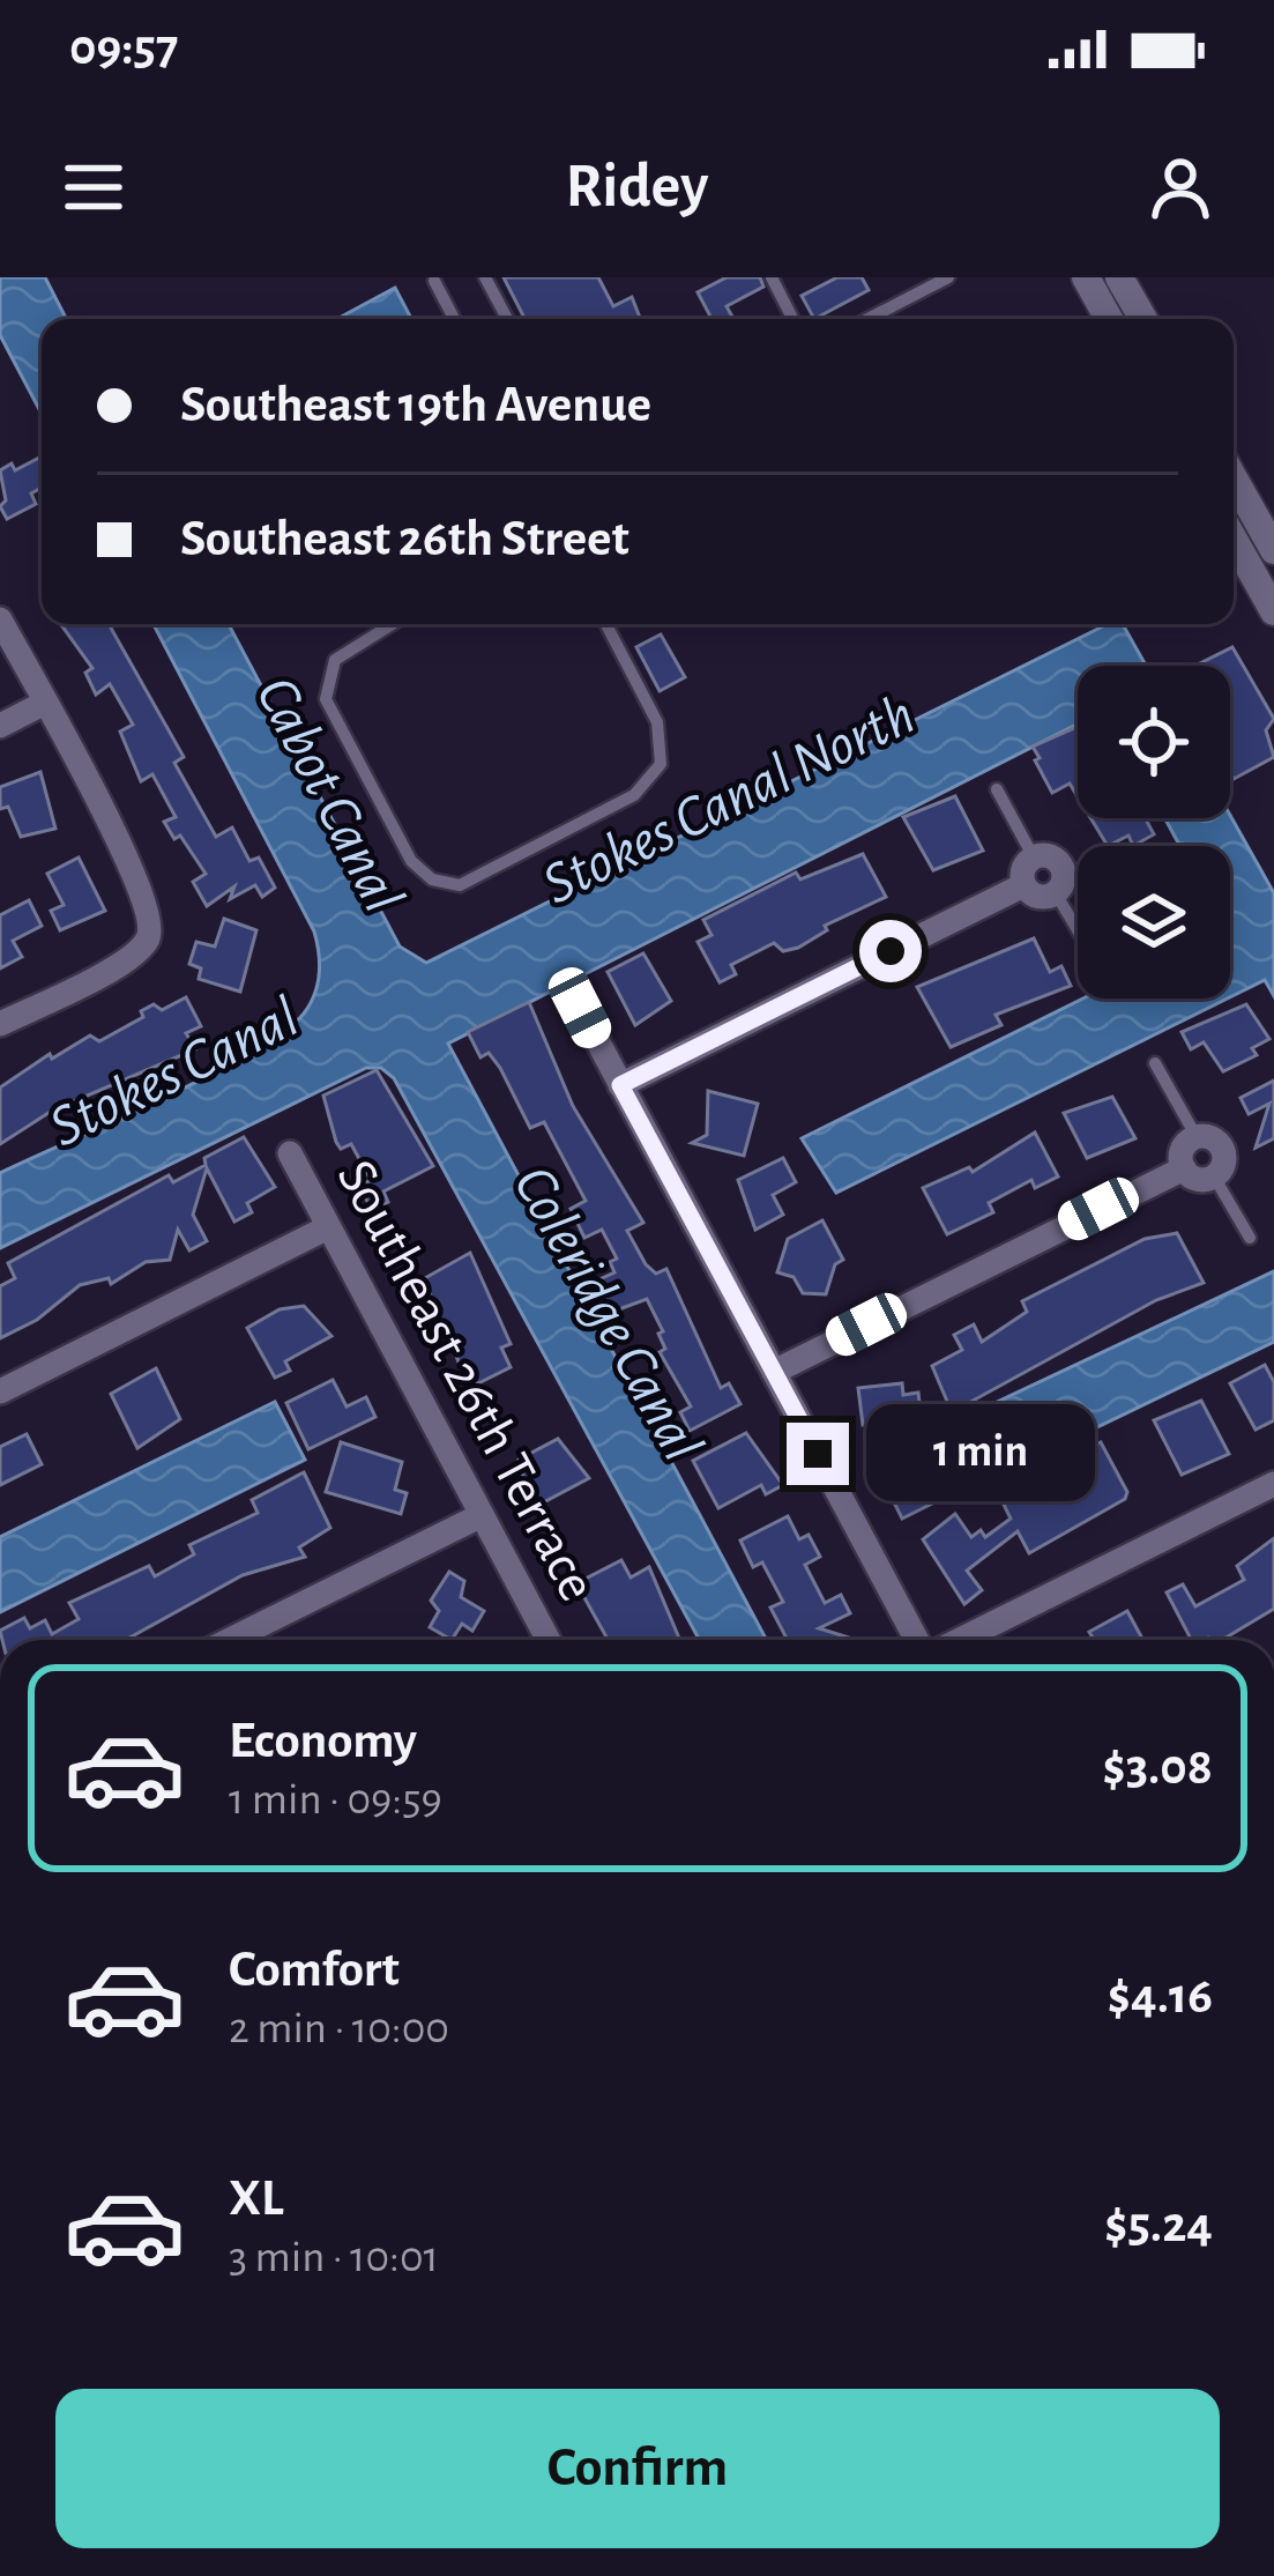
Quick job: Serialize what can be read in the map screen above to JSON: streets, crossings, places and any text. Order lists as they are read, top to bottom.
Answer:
{
  "streets": {
    "street": ["Southeast 26th Terrace"]
  },
  "water": [
    "Cabot Canal",
    "Stokes Canal North",
    "Stokes Canal",
    "Coleridge Canal"
  ],
  "page": {
    "status": "09:57",
    "header": "Ridey",
    "banner": ["Southeast 19th Avenue", "Southeast 26th Street"],
    "bubble": "1 min",
    "list": [
      {
        "name": "Economy",
        "note": "1 min · 09:59",
        "value": "$3.08"
      },
      {
        "name": "Comfort",
        "note": "2 min · 10:00",
        "value": "$4.16"
      },
      {
        "name": "XL",
        "note": "3 min · 10:01",
        "value": "$5.24"
      }
    ],
    "buttons": "Confirm"
  }
}
